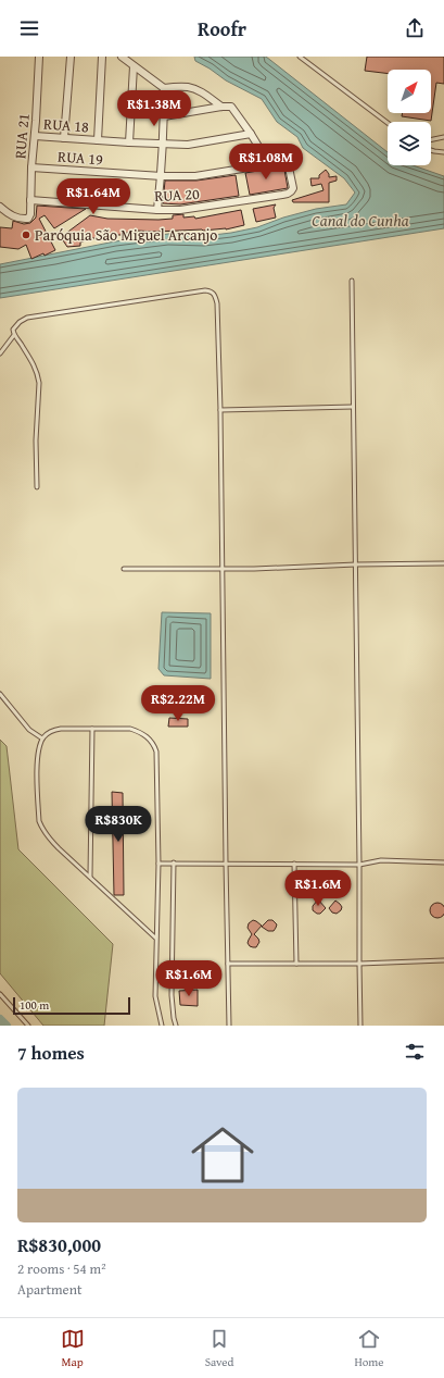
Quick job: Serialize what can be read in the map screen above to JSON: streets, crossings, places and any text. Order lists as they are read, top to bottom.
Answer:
{
  "streets": {
    "street": [
      "RUA 18",
      "RUA 21",
      "RUA 19",
      "RUA 20"
    ]
  },
  "crossings": [
    ["RUA 18", "RUA 21"],
    ["RUA 21", "RUA 19"],
    ["RUA 21", "RUA 20"],
    ["RUA 19", "RUA 20"]
  ],
  "water": ["Canal do Cunha"],
  "places": ["Paróquia São Miguel Arcanjo"],
  "scale_bar": "100 m",
  "north": "top right",
  "page": {
    "header": "Roofr",
    "price": [
      "R$1.38M",
      "R$1.08M",
      "R$1.64M",
      "R$2.22M",
      "R$830K",
      "R$1.6M",
      "R$1.6M"
    ],
    "scale": "100 m",
    "heading": "7 homes",
    "list": [
      {
        "name": "R$830,000",
        "note": "2 rooms · 54 m² · Apartment"
      }
    ],
    "tabs": ["Map", "Saved", "Home"]
  }
}
